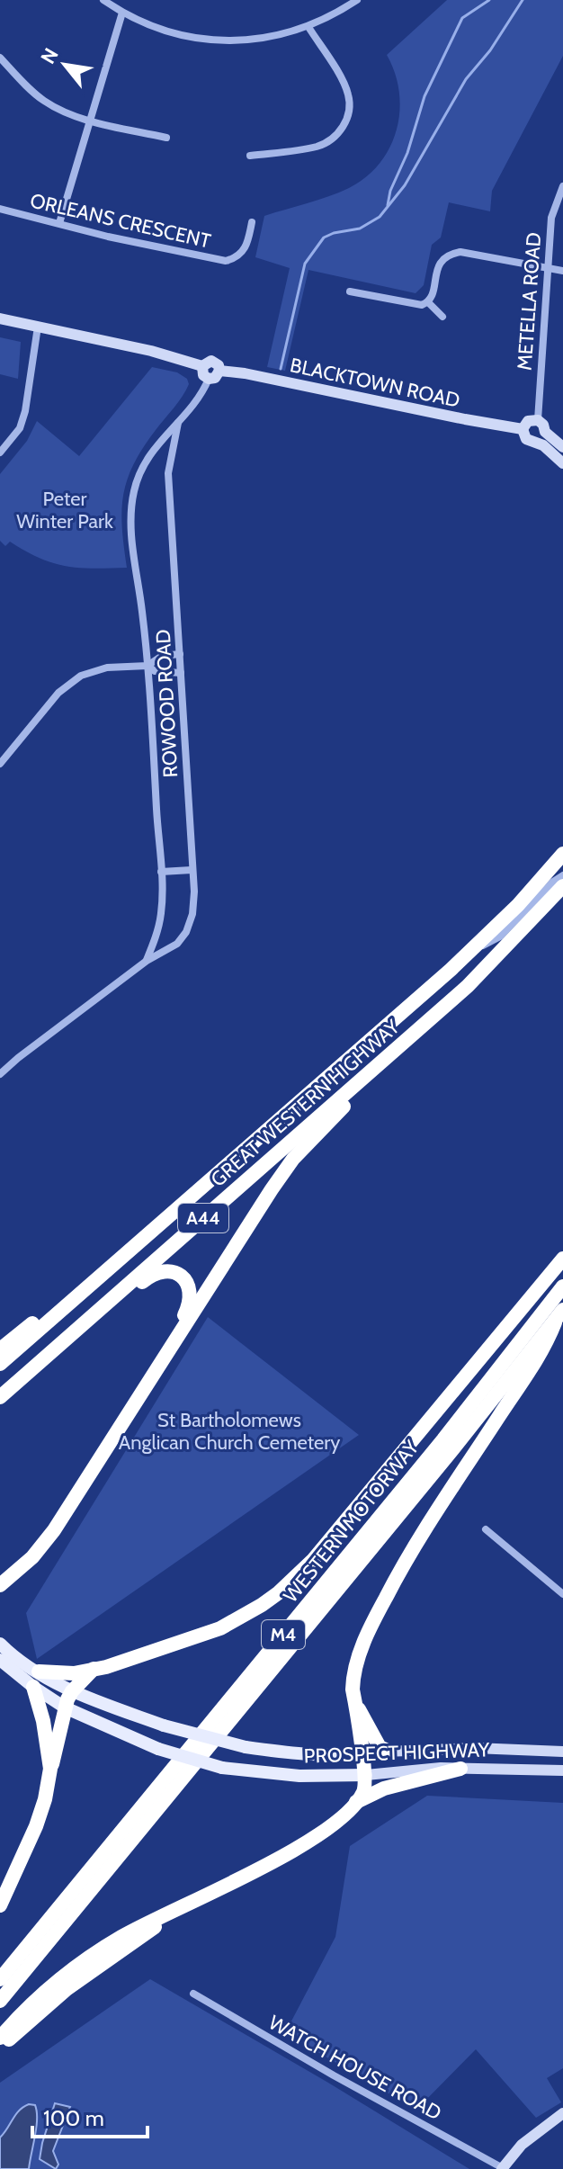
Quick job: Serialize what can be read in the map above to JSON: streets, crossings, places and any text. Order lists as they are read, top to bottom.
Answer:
{
  "streets": {
    "highway": [
      "GREAT WESTERN HIGHWAY",
      "A44",
      "WESTERN MOTORWAY",
      "M4"
    ],
    "main road": ["BLACKTOWN ROAD", "PROSPECT HIGHWAY"],
    "street": [
      "ORLEANS CRESCENT",
      "METELLA ROAD",
      "ROWOOD ROAD",
      "WATCH HOUSE ROAD"
    ]
  },
  "crossings": [
    ["METELLA ROAD", "BLACKTOWN ROAD"],
    ["BLACKTOWN ROAD", "ROWOOD ROAD"]
  ],
  "parks": ["Peter Winter Park", "St Bartholomews Anglican Church Cemetery"],
  "scale_bar": "100 m",
  "north": "top left"
}
